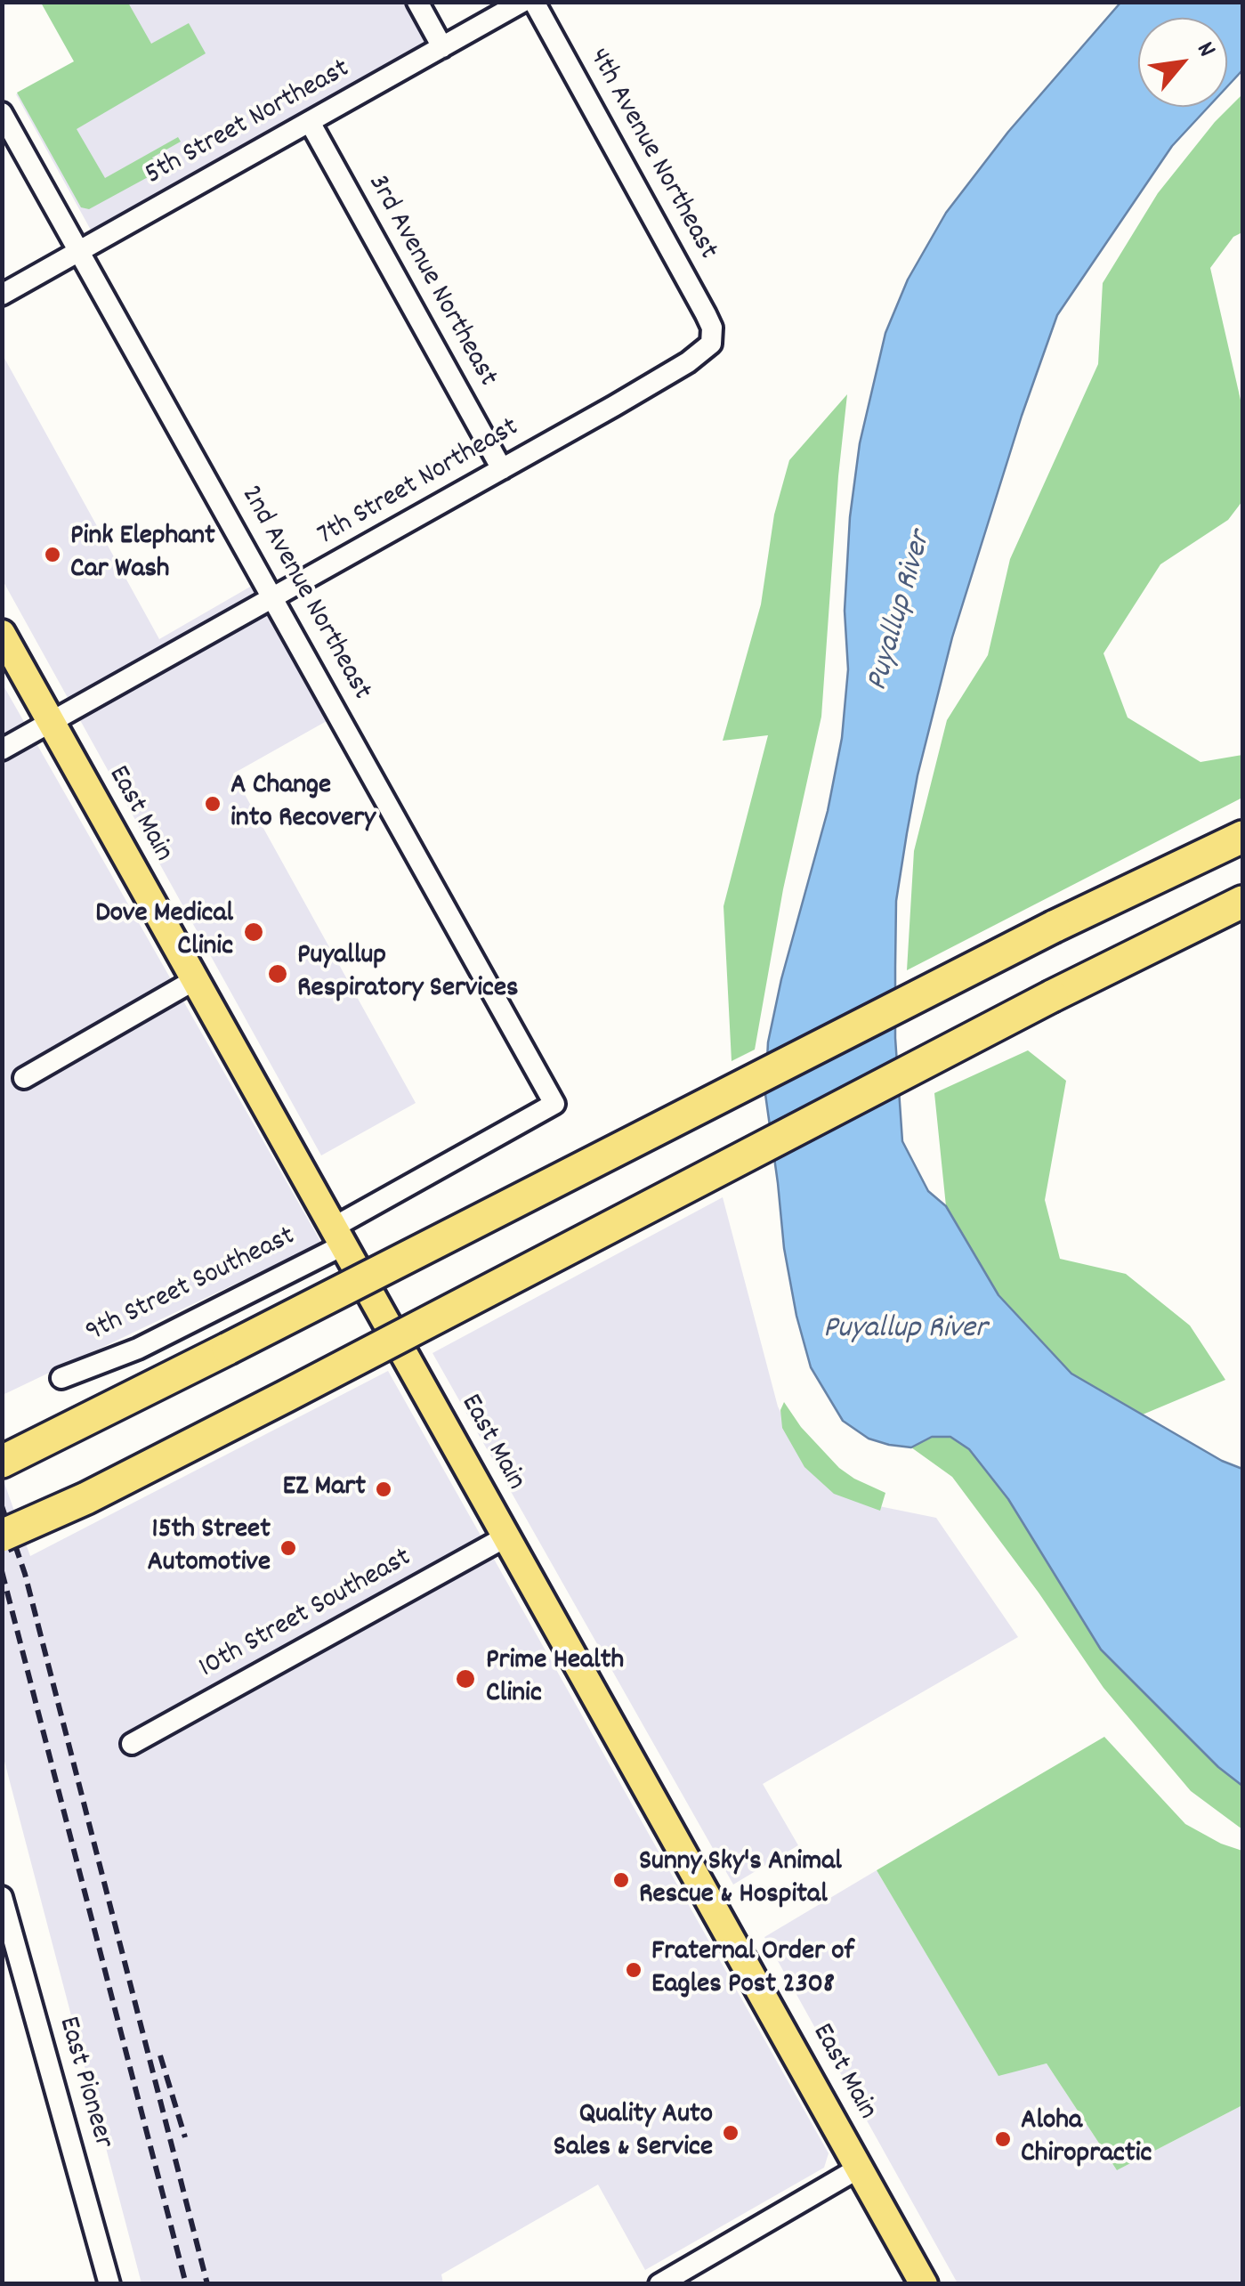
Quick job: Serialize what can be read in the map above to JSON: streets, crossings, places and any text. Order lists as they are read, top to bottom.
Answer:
{
  "streets": {
    "main road": ["East Main"],
    "street": [
      "5th Street Northeast",
      "4th Avenue Northeast",
      "3rd Avenue Northeast",
      "7th Street Northeast",
      "2nd Avenue Northeast",
      "9th Street Southeast",
      "10th Street Southeast",
      "East Pioneer"
    ]
  },
  "crossings": [
    ["5th Street Northeast", "3rd Avenue Northeast"],
    ["5th Street Northeast", "2nd Avenue Northeast"],
    ["4th Avenue Northeast", "7th Street Northeast"],
    ["3rd Avenue Northeast", "7th Street Northeast"],
    ["7th Street Northeast", "2nd Avenue Northeast"],
    ["7th Street Northeast", "East Main"],
    ["2nd Avenue Northeast", "9th Street Southeast"],
    ["East Main", "9th Street Southeast"],
    ["East Main", "10th Street Southeast"]
  ],
  "water": ["Puyallup River"],
  "places": [
    "Pink Elephant Car Wash",
    "A Change into Recovery",
    "Dove Medical Clinic",
    "Puyallup Respiratory Services",
    "EZ Mart",
    "15th Street Automotive",
    "Prime Health Clinic",
    "Sunny Sky's Animal Rescue & Hospital",
    "Fraternal Order of Eagles Post 2308",
    "Quality Auto Sales & Service",
    "Aloha Chiropractic"
  ],
  "north": "top right"
}
